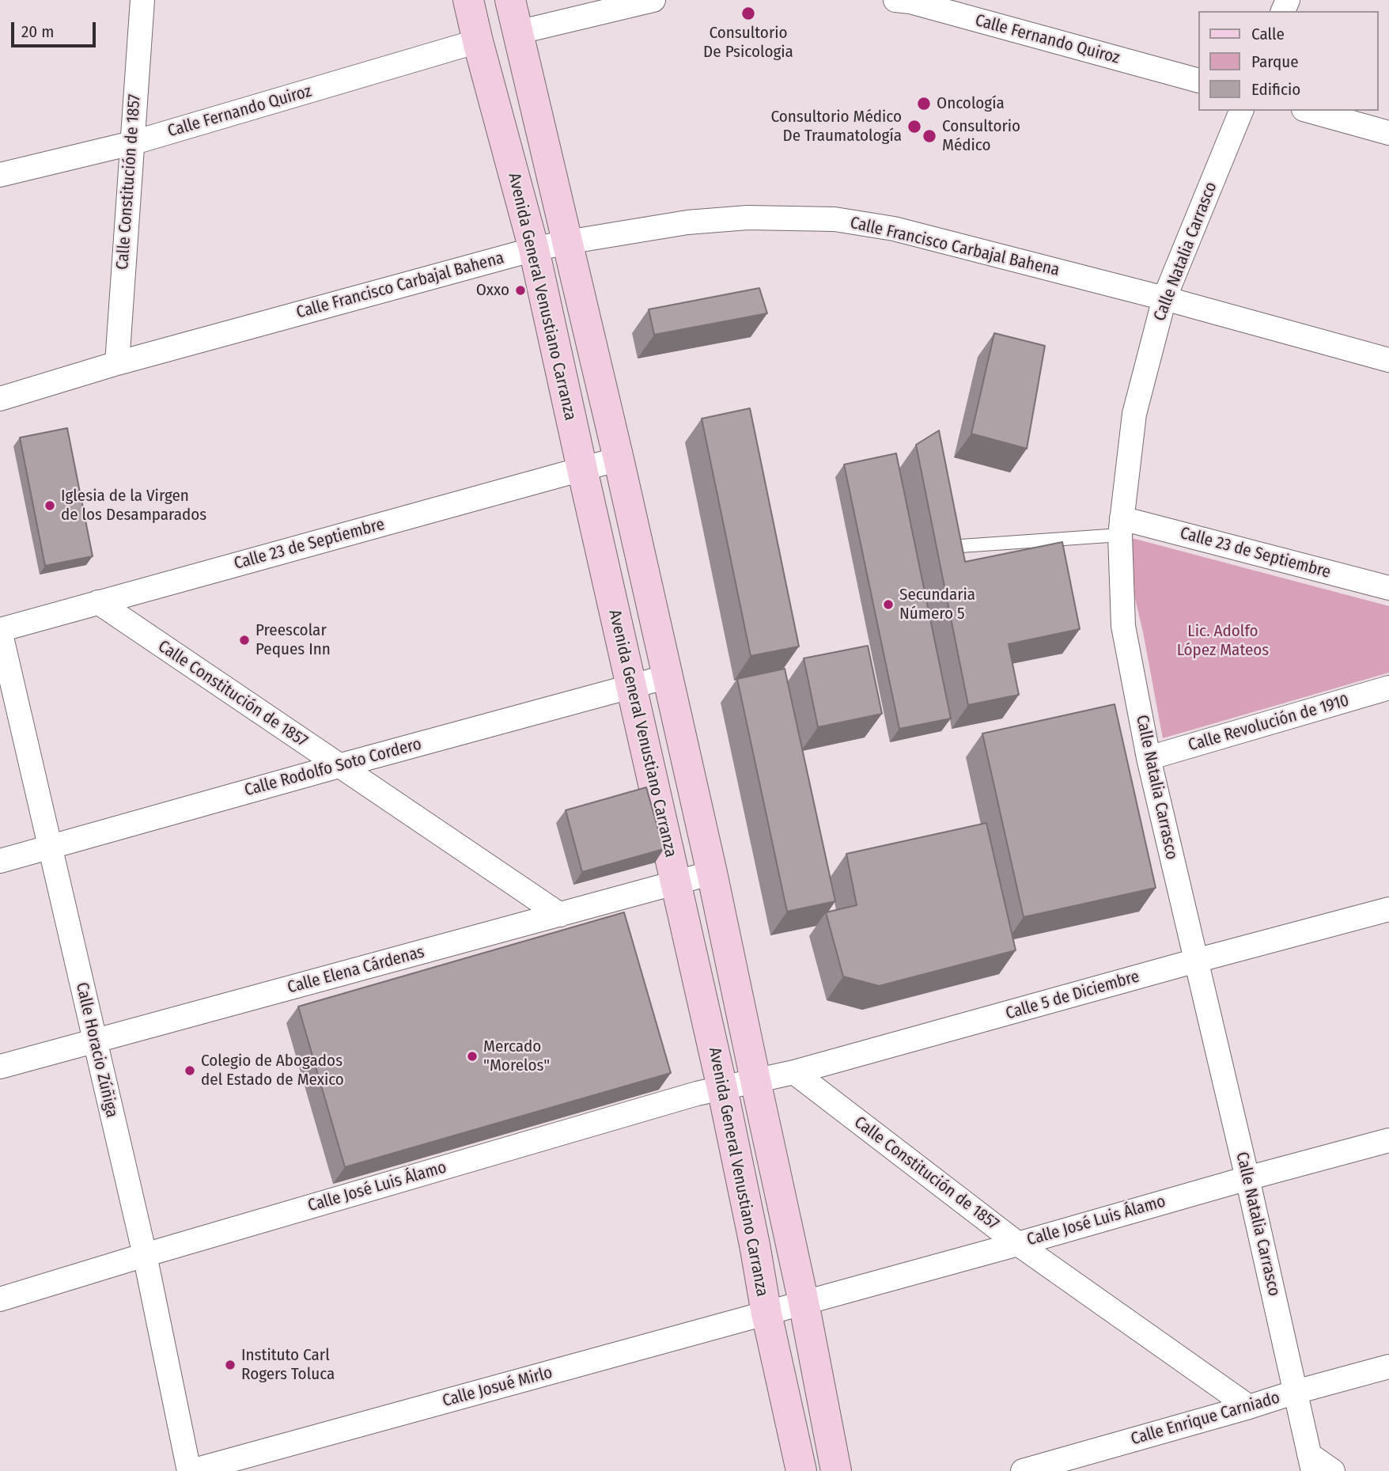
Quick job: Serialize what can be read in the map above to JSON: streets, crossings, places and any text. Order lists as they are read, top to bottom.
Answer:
{
  "streets": {
    "main road": ["Avenida General Venustiano Carranza"],
    "street": [
      "Calle Fernando Quiroz",
      "Calle Constitución de 1857",
      "Calle Francisco Carbajal Bahena",
      "Calle Natalia Carrasco",
      "Calle 23 de Septiembre",
      "Calle Revolución de 1910",
      "Calle Rodolfo Soto Cordero",
      "Calle Elena Cárdenas",
      "Calle 5 de Diciembre",
      "Calle Horacio Zúñiga",
      "Calle José Luis Álamo",
      "Calle Josué Mirlo",
      "Calle Enrique Carniado"
    ]
  },
  "crossings": [
    ["Calle Fernando Quiroz", "Calle Constitución de 1857"],
    ["Calle Fernando Quiroz", "Avenida General Venustiano Carranza"],
    ["Calle Constitución de 1857", "Calle Francisco Carbajal Bahena"],
    ["Calle Constitución de 1857", "Calle 23 de Septiembre"],
    ["Calle Constitución de 1857", "Calle Rodolfo Soto Cordero"],
    ["Calle Constitución de 1857", "Calle Elena Cárdenas"],
    ["Calle Constitución de 1857", "Calle 5 de Diciembre"],
    ["Calle Constitución de 1857", "Calle José Luis Álamo"],
    ["Calle Constitución de 1857", "Calle Enrique Carniado"],
    ["Calle Francisco Carbajal Bahena", "Calle Natalia Carrasco"],
    ["Calle Francisco Carbajal Bahena", "Avenida General Venustiano Carranza"],
    ["Calle Natalia Carrasco", "Calle 23 de Septiembre"],
    ["Calle Natalia Carrasco", "Calle Revolución de 1910"],
    ["Calle Natalia Carrasco", "Calle 5 de Diciembre"],
    ["Calle Natalia Carrasco", "Calle José Luis Álamo"],
    ["Calle Natalia Carrasco", "Calle Enrique Carniado"],
    ["Avenida General Venustiano Carranza", "Calle 23 de Septiembre"],
    ["Avenida General Venustiano Carranza", "Calle Rodolfo Soto Cordero"],
    ["Avenida General Venustiano Carranza", "Calle Elena Cárdenas"],
    ["Avenida General Venustiano Carranza", "Calle 5 de Diciembre"],
    ["Avenida General Venustiano Carranza", "Calle José Luis Álamo"],
    ["Avenida General Venustiano Carranza", "Calle Josué Mirlo"],
    ["Calle 23 de Septiembre", "Calle Horacio Zúñiga"],
    ["Calle Rodolfo Soto Cordero", "Calle Horacio Zúñiga"],
    ["Calle Elena Cárdenas", "Calle Horacio Zúñiga"],
    ["Calle 5 de Diciembre", "Calle José Luis Álamo"],
    ["Calle Horacio Zúñiga", "Calle José Luis Álamo"],
    ["Calle Horacio Zúñiga", "Calle Josué Mirlo"],
    ["Calle José Luis Álamo", "Calle Josué Mirlo"]
  ],
  "parks": ["Lic. Adolfo López Mateos"],
  "places": [
    "Consultorio De Psicologia",
    "Oncología",
    "Consultorio Médico De Traumatología",
    "Consultorio Médico",
    "Oxxo",
    "Iglesia de la Virgen de los Desamparados",
    "Secundaria Número 5",
    "Preescolar Peques Inn",
    "Mercado \"Morelos\"",
    "Colegio de Abogados del Estado de Mexico",
    "Instituto Carl Rogers Toluca"
  ],
  "legend": ["Calle", "Parque", "Edificio"],
  "scale_bar": "20 m"
}
